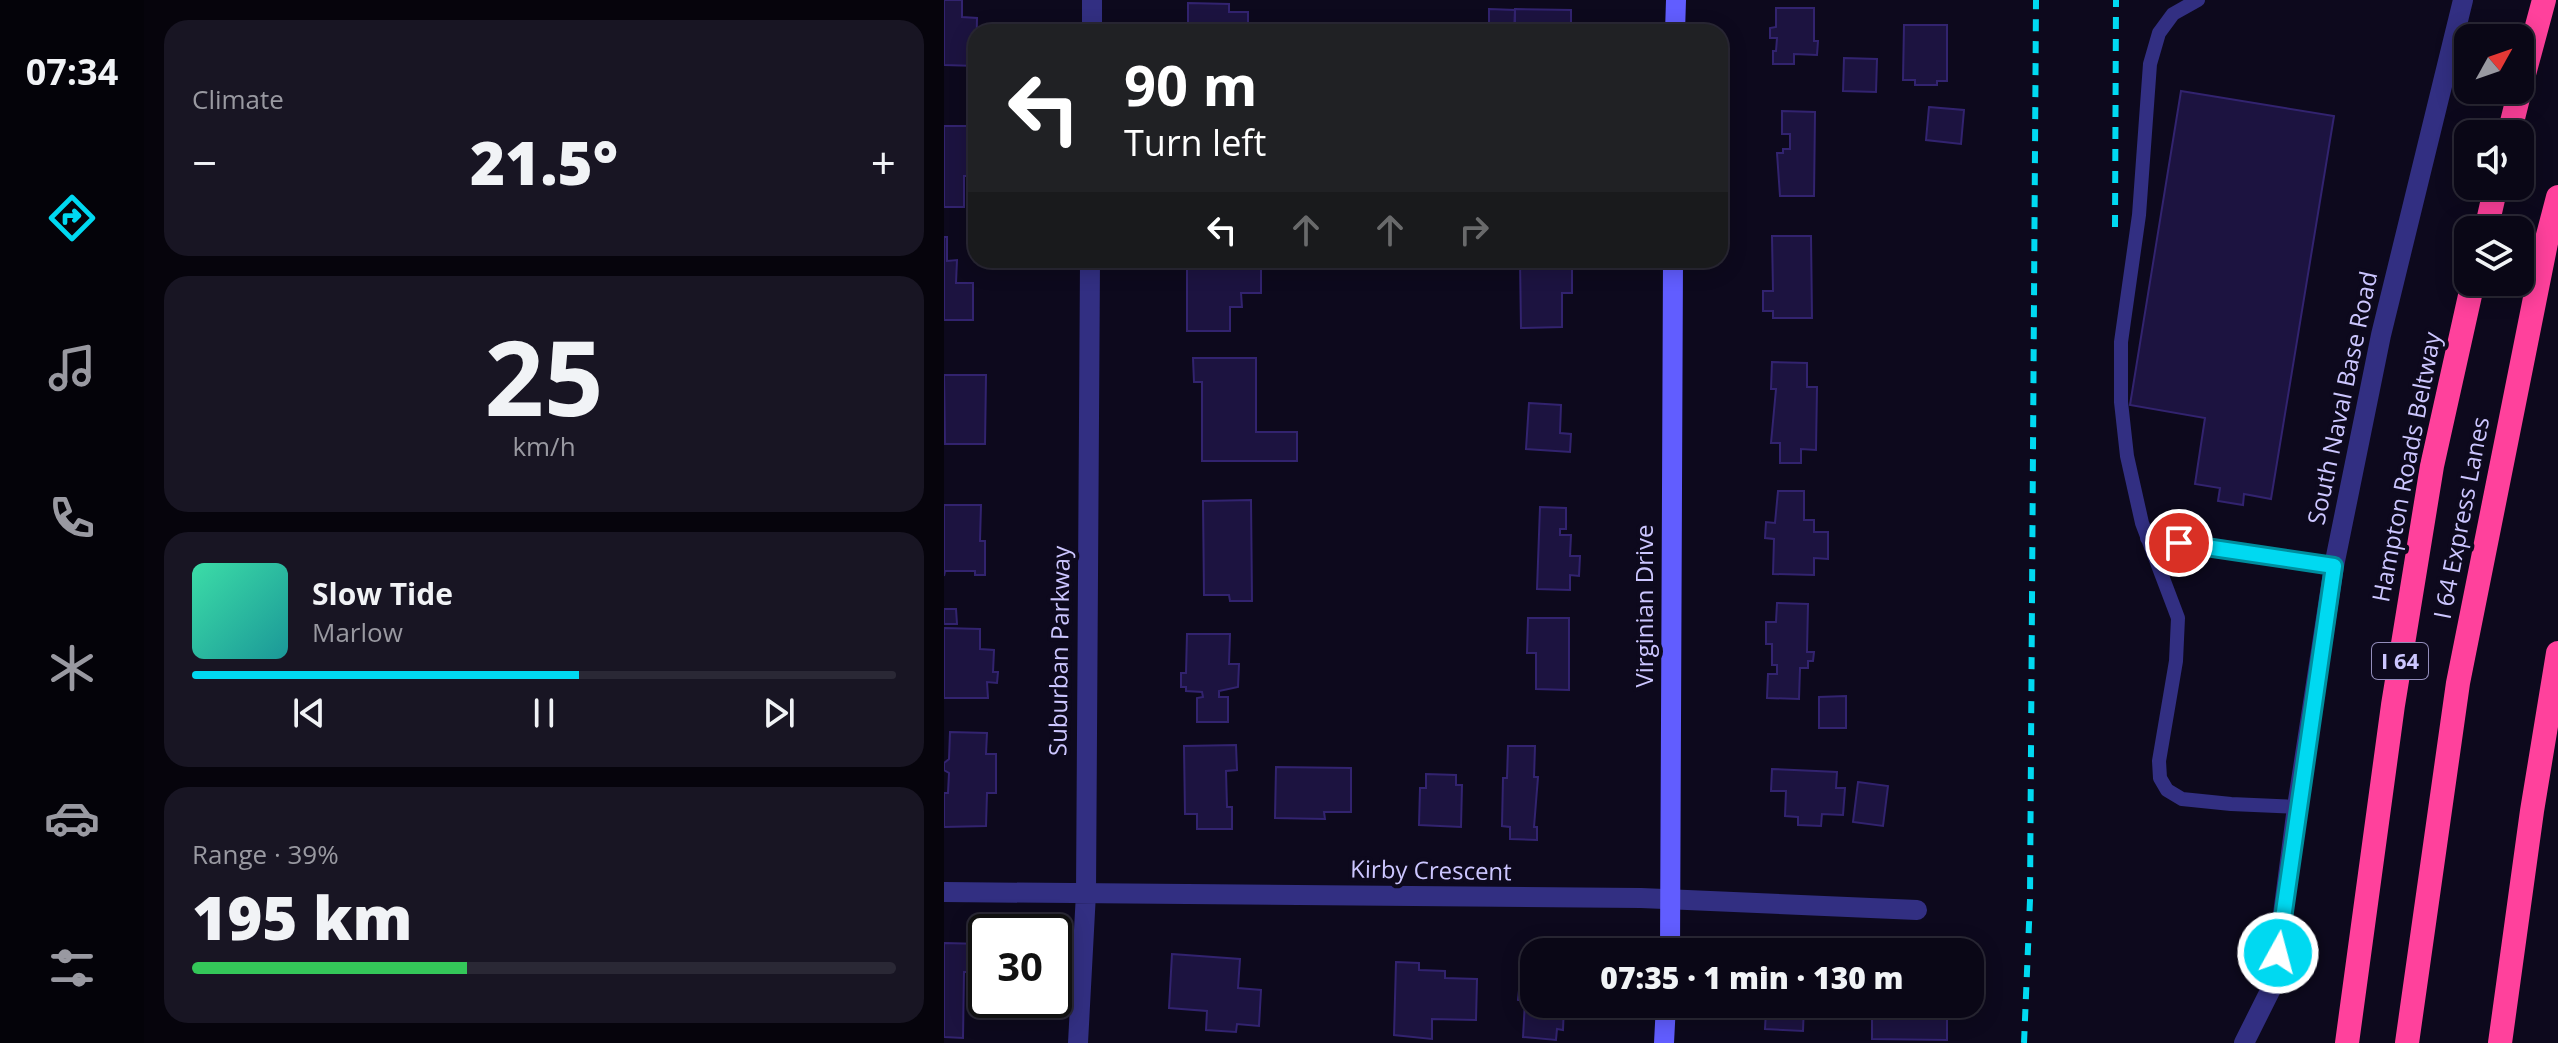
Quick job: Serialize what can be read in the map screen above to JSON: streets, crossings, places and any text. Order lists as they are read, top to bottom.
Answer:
{
  "streets": {
    "highway": ["Hampton Roads Beltway", "I 64 Express Lanes", "I 64"],
    "street": [
      "South Naval Base Road",
      "Virginian Drive",
      "Suburban Parkway",
      "Kirby Crescent"
    ]
  },
  "crossings": [
    ["Virginian Drive", "Kirby Crescent"],
    ["Suburban Parkway", "Kirby Crescent"]
  ],
  "north": "top right",
  "page": {
    "tabs": "07:34",
    "tile": [
      "Climate",
      ["25", "km/h"],
      ["Range · 39%", "195 km"]
    ],
    "turn": ["90 m", "Turn left"],
    "heat": ["−", "21.5°", "+"],
    "song": ["Slow Tide", "Marlow"],
    "limit": "30",
    "trip": "07:35 · 1 min · 130 m"
  }
}
